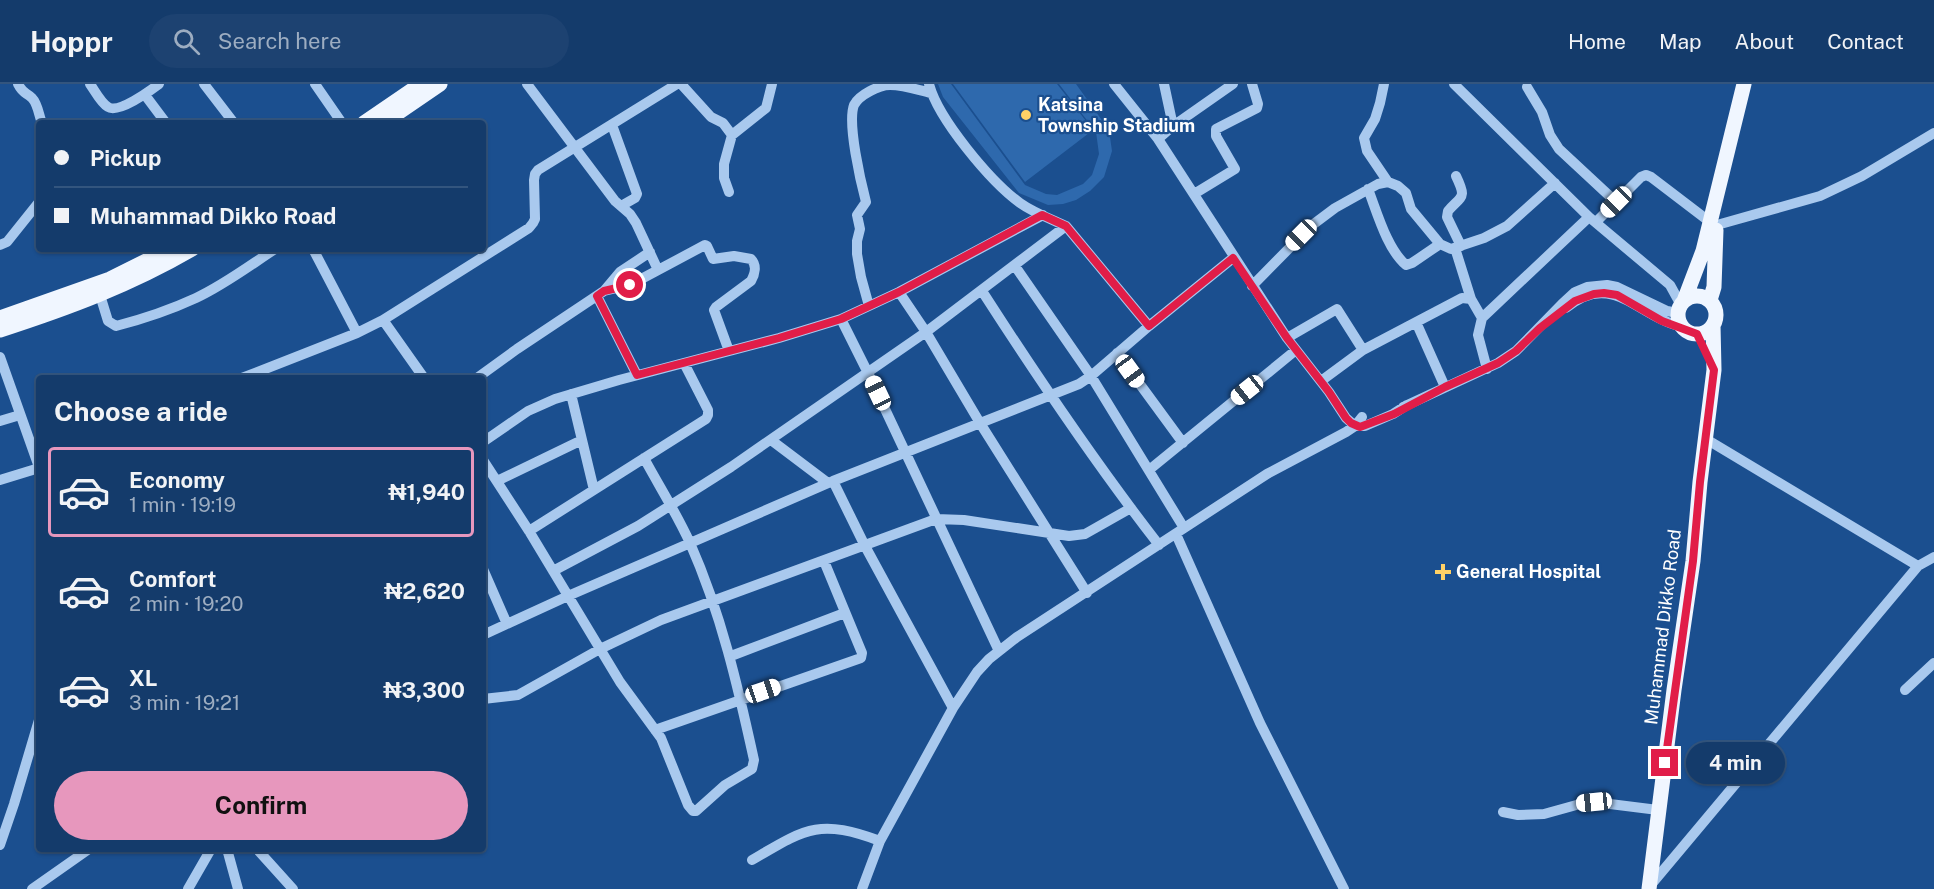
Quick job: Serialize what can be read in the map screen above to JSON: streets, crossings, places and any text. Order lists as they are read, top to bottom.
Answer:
{
  "streets": {
    "main road": ["Muhammad Dikko Road"]
  },
  "places": {
    "other": ["Katsina Township Stadium"],
    "health": ["General Hospital"]
  },
  "page": {
    "header": "Hoppr",
    "search": "Search here",
    "nav": [
      "Home",
      "Map",
      "About",
      "Contact"
    ],
    "banner": ["Pickup", "Muhammad Dikko Road"],
    "heading": "Choose a ride",
    "list": [
      {
        "name": "Economy",
        "note": "1 min · 19:19",
        "value": "₦1,940"
      },
      {
        "name": "Comfort",
        "note": "2 min · 19:20",
        "value": "₦2,620"
      },
      {
        "name": "XL",
        "note": "3 min · 19:21",
        "value": "₦3,300"
      }
    ],
    "bubble": "4 min",
    "buttons": "Confirm"
  }
}
